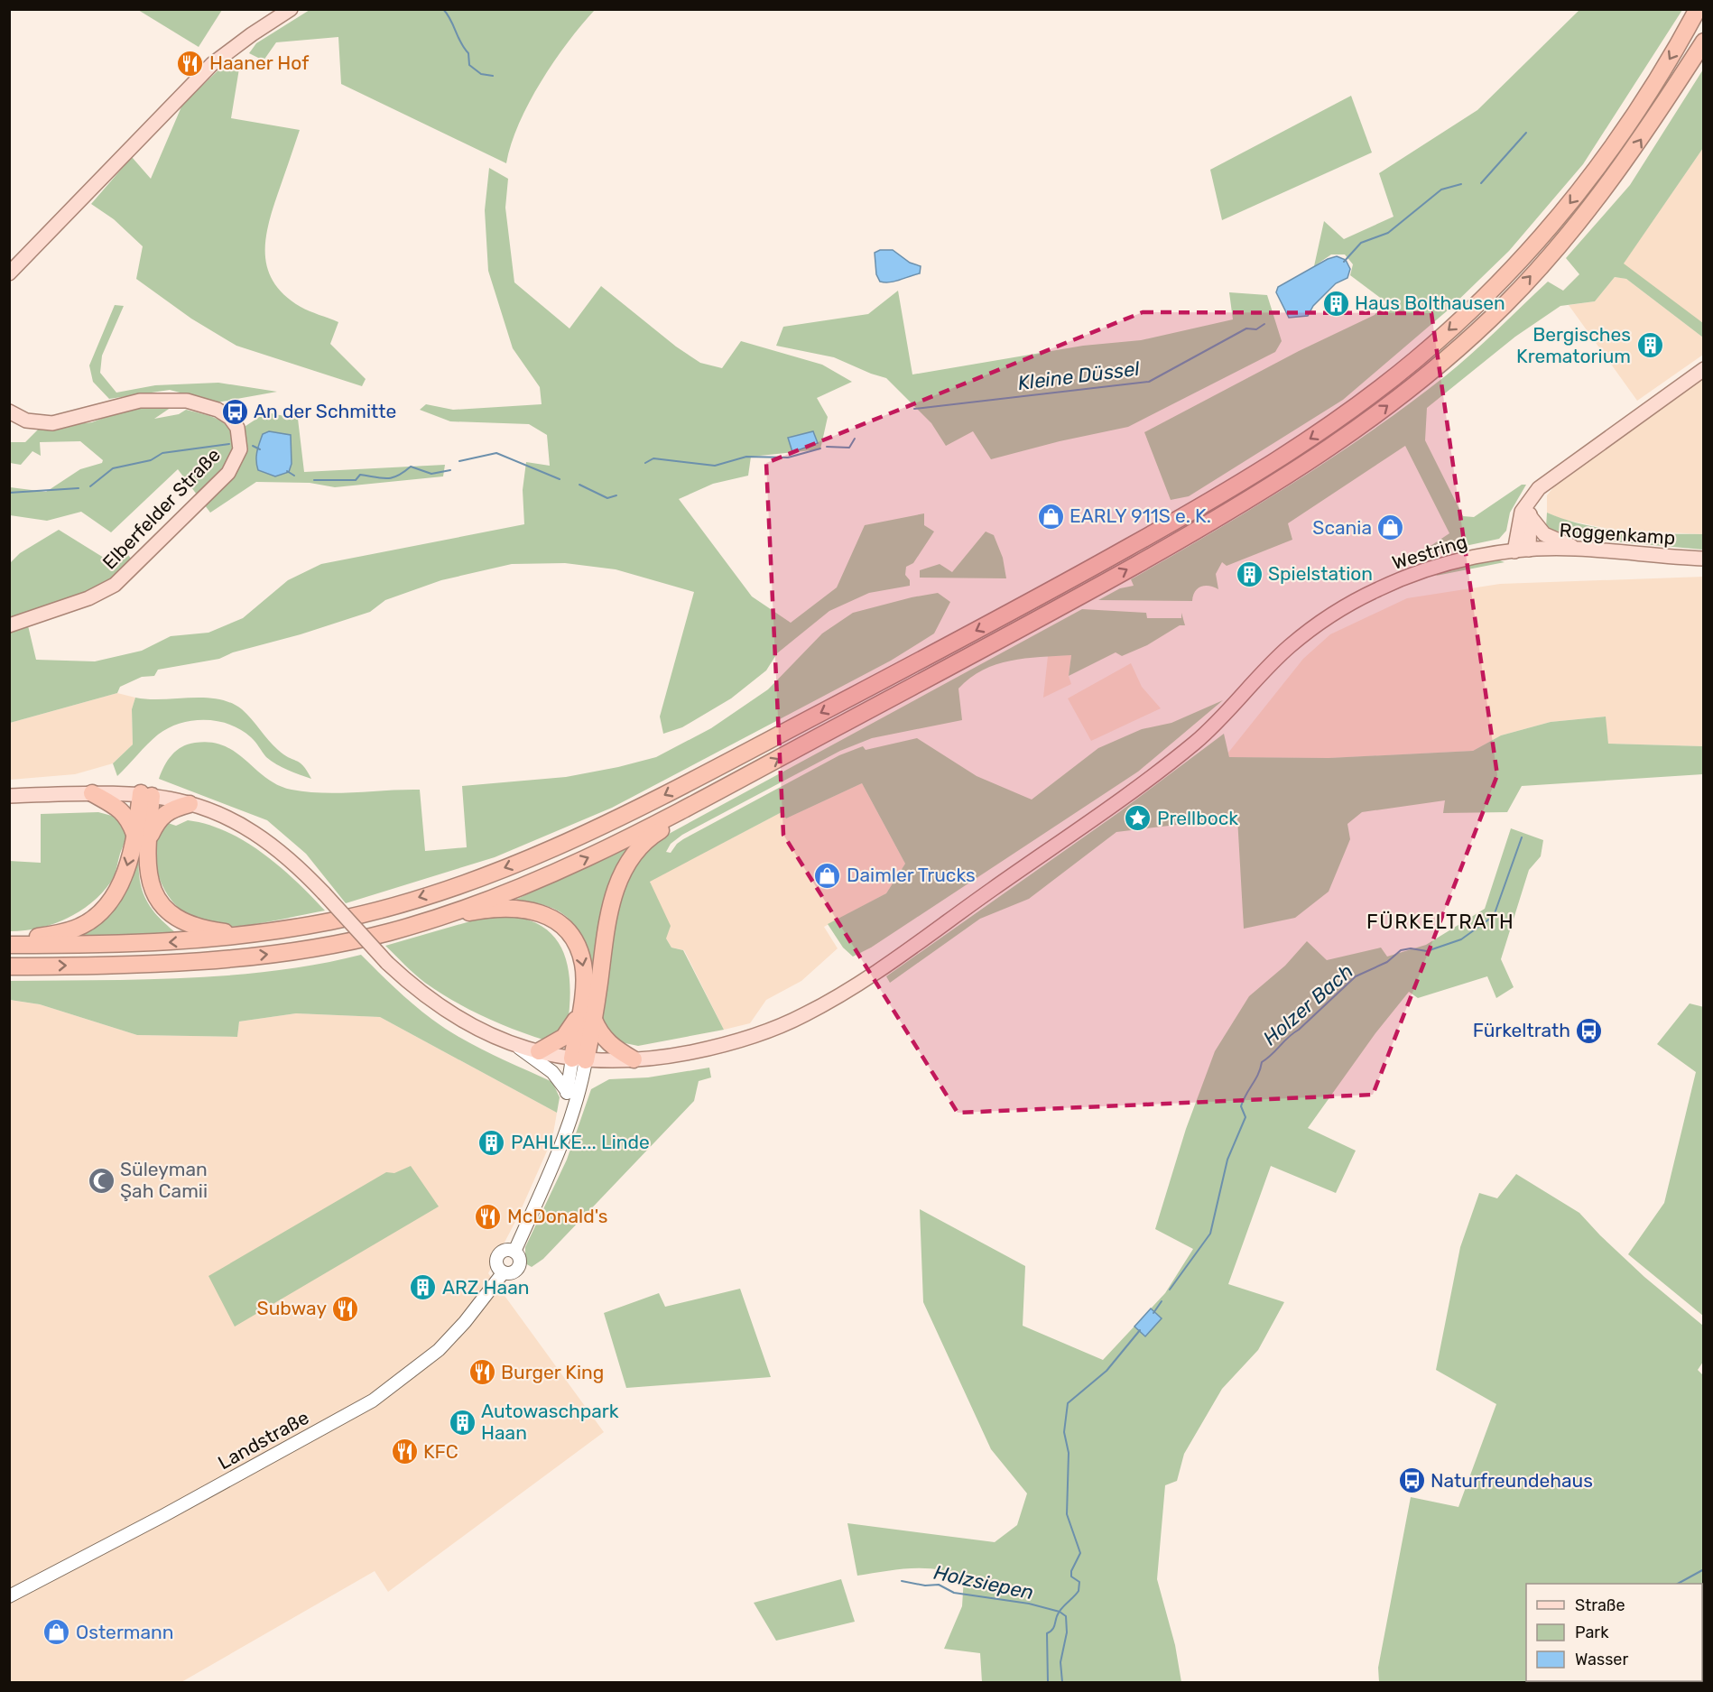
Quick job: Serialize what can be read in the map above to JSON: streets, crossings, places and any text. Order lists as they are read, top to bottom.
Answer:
{
  "streets": {
    "main road": [
      "Elberfelder Straße",
      "Roggenkamp",
      "Westring",
      "Landstraße"
    ]
  },
  "crossings": [
    ["Roggenkamp", "Westring"]
  ],
  "districts": ["FÜRKELTRATH"],
  "water": ["Kleine Düssel", "Holzer Bach", "Holzsiepen"],
  "places": {
    "restaurant": [
      "Haaner Hof",
      "McDonald's",
      "Subway",
      "Burger King",
      "KFC"
    ],
    "building": [
      "Haus Bolthausen",
      "Bergisches Krematorium",
      "Spielstation",
      "PAHLKE... Linde",
      "ARZ Haan",
      "Autowaschpark Haan"
    ],
    "bus stop": ["An der Schmitte", "Fürkeltrath", "Naturfreundehaus"],
    "shop": [
      "EARLY 911S e. K.",
      "Scania",
      "Daimler Trucks",
      "Ostermann"
    ],
    "place": ["Prellbock"],
    "mosque": ["Süleyman Şah Camii"]
  },
  "legend": ["Straße", "Park", "Wasser"]
}
